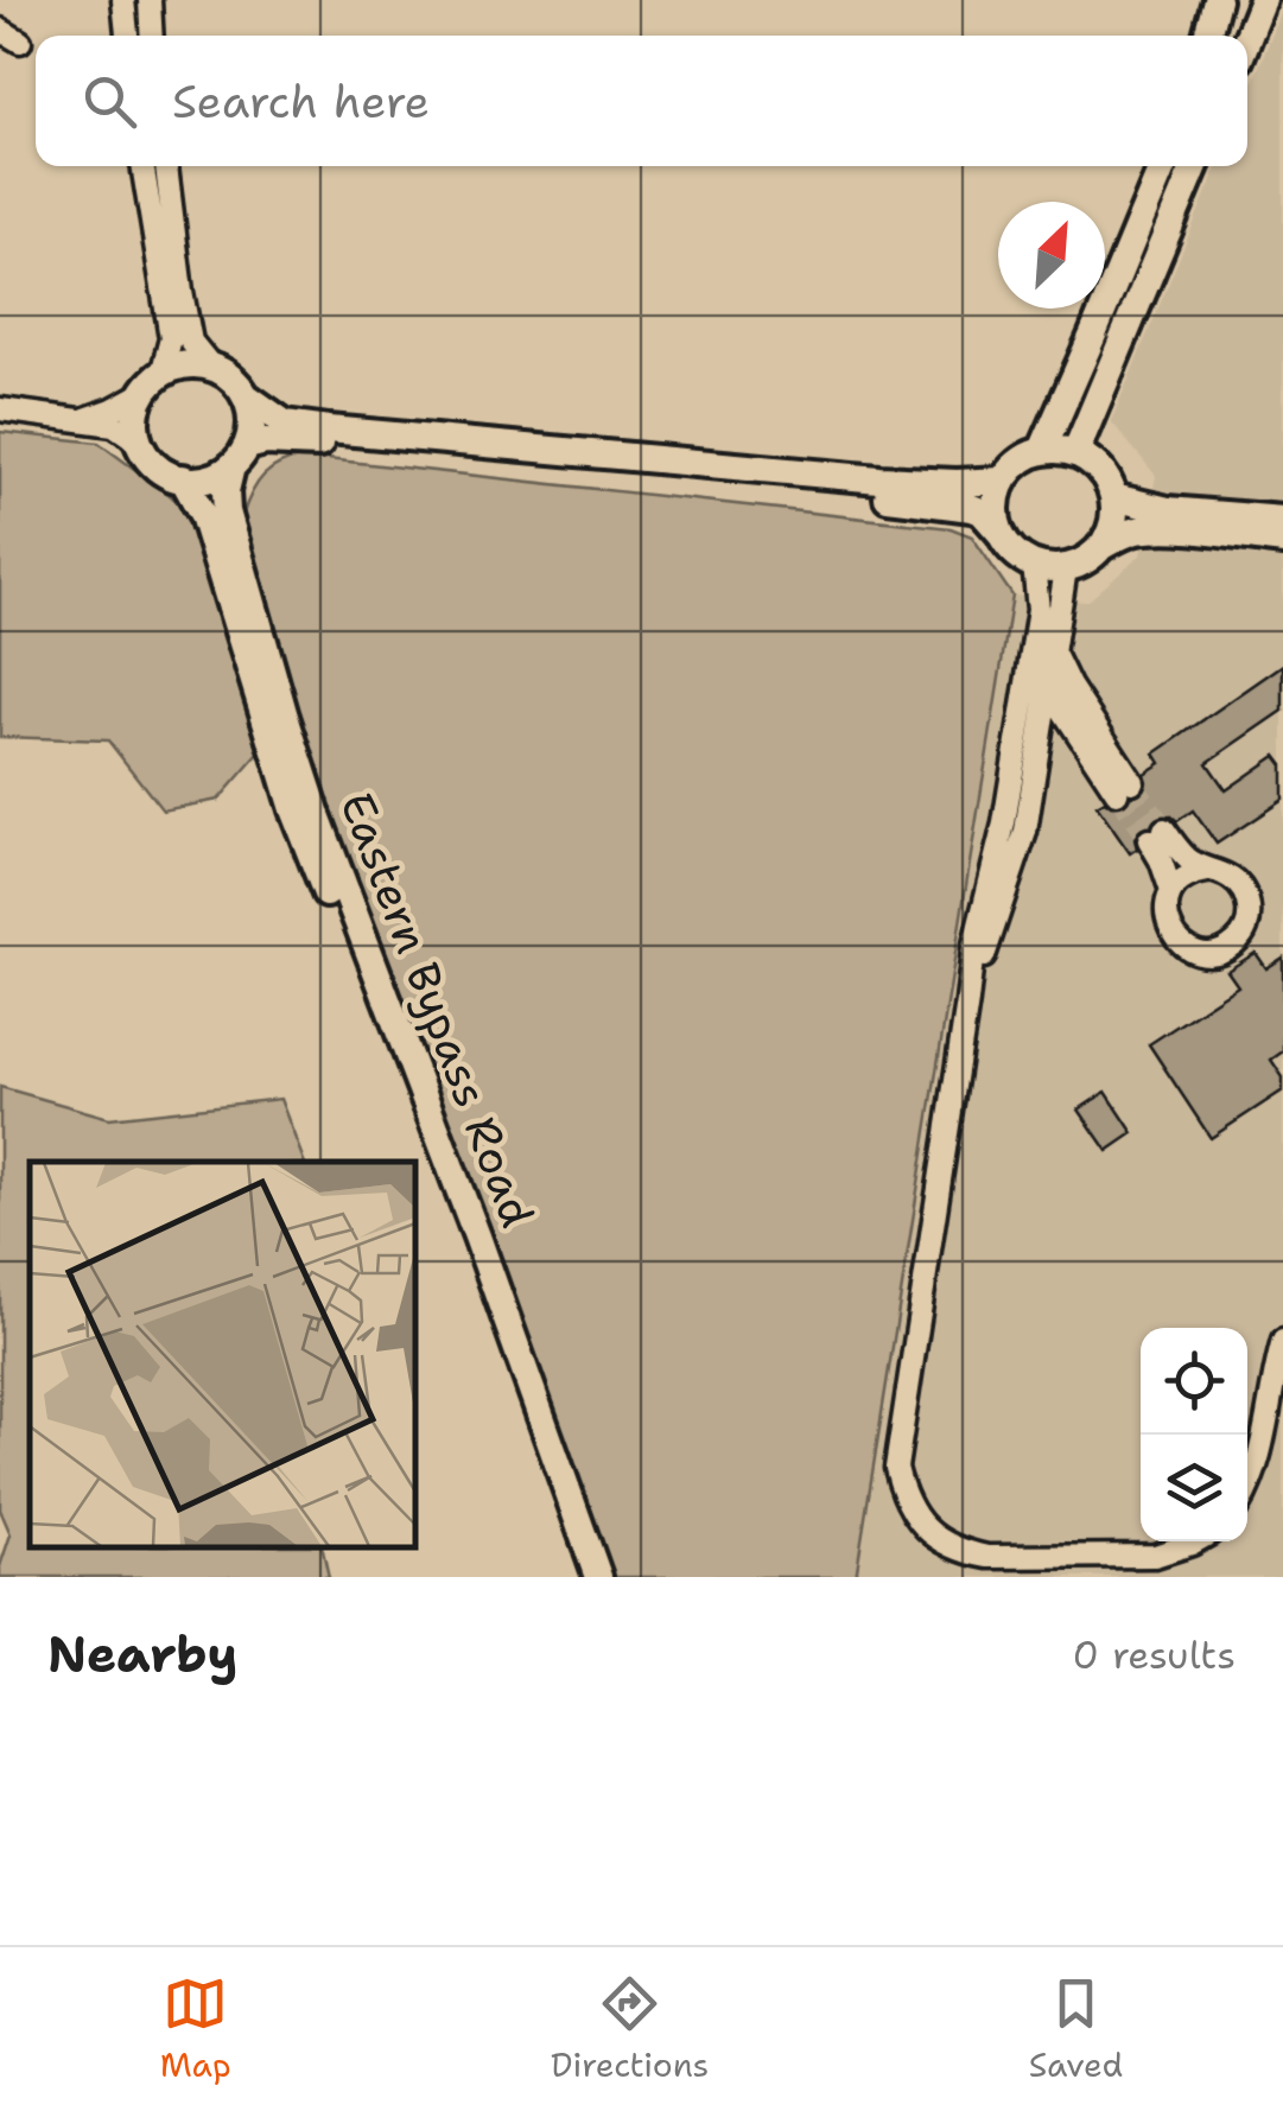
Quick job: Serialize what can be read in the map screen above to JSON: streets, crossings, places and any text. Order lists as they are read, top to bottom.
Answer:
{
  "streets": {
    "main road": ["Eastern Bypass Road"]
  },
  "north": "top right",
  "page": {
    "search": "Search here",
    "heading": ["Nearby", "0 results"],
    "nav": ["Map", "Directions", "Saved"]
  }
}
